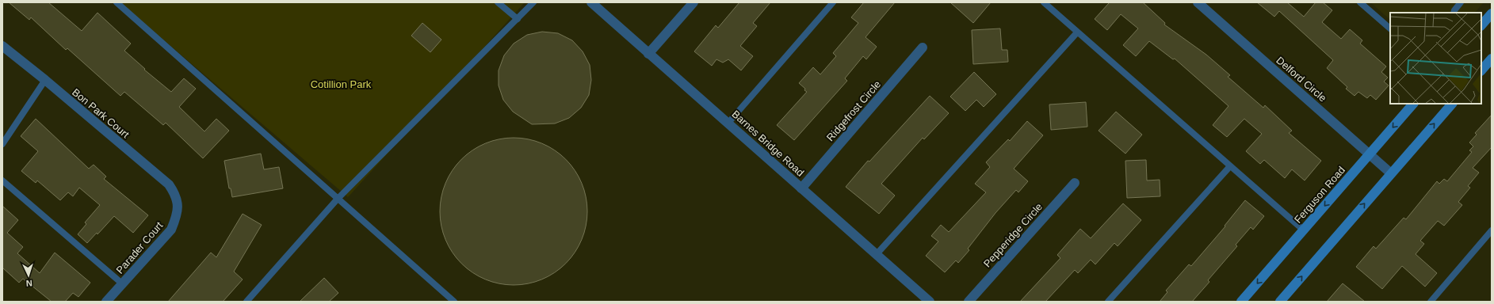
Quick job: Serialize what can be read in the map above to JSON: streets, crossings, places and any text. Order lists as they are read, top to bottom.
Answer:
{
  "streets": {
    "main road": ["Ferguson Road"],
    "street": [
      "Delford Circle",
      "Ridgefrost Circle",
      "Bon Park Court",
      "Barnes Bridge Road",
      "Pepperidge Circle",
      "Parader Court"
    ]
  },
  "crossings": [
    ["Delford Circle", "Ferguson Road"],
    ["Ridgefrost Circle", "Barnes Bridge Road"],
    ["Bon Park Court", "Parader Court"]
  ],
  "parks": ["Cotillion Park"],
  "north": "bottom"
}
